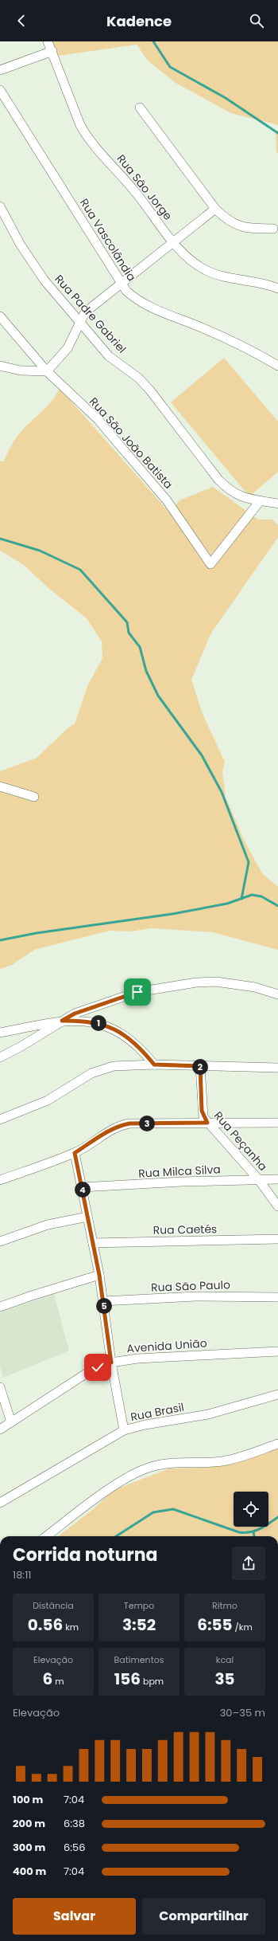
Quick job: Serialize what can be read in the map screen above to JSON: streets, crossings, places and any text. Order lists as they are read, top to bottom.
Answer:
{
  "streets": {
    "street": [
      "Rua São Jorge",
      "Rua Vascolândia",
      "Rua Padre Gabriel",
      "Rua São João Batista",
      "Rua Peçanha",
      "Rua Milca Silva",
      "Rua Caetés",
      "Rua São Paulo",
      "Avenida União",
      "Rua Brasil"
    ]
  },
  "crossings": [
    ["Rua Padre Gabriel", "Rua São João Batista"],
    ["Rua Peçanha", "Rua Milca Silva"]
  ],
  "page": {
    "header": "Kadence",
    "pins": [
      "1",
      "2",
      "3",
      "4",
      "5"
    ],
    "heading": ["Corrida noturna", "18:11"],
    "stats": [
      ["Distância", "0.56 km"],
      ["Tempo", "3:52"],
      ["Ritmo", "6:55 /km"],
      ["Elevação", "6 m"],
      ["Batimentos", "156 bpm"],
      ["kcal", "35"]
    ],
    "chart": ["Elevação", "30–35 m"],
    "list": [
      {
        "name": "100 m",
        "note": "7:04"
      },
      {
        "name": "200 m",
        "note": "6:38"
      },
      {
        "name": "300 m",
        "note": "6:56"
      },
      {
        "name": "400 m",
        "note": "7:04"
      }
    ],
    "buttons": ["Salvar", "Compartilhar"]
  }
}
